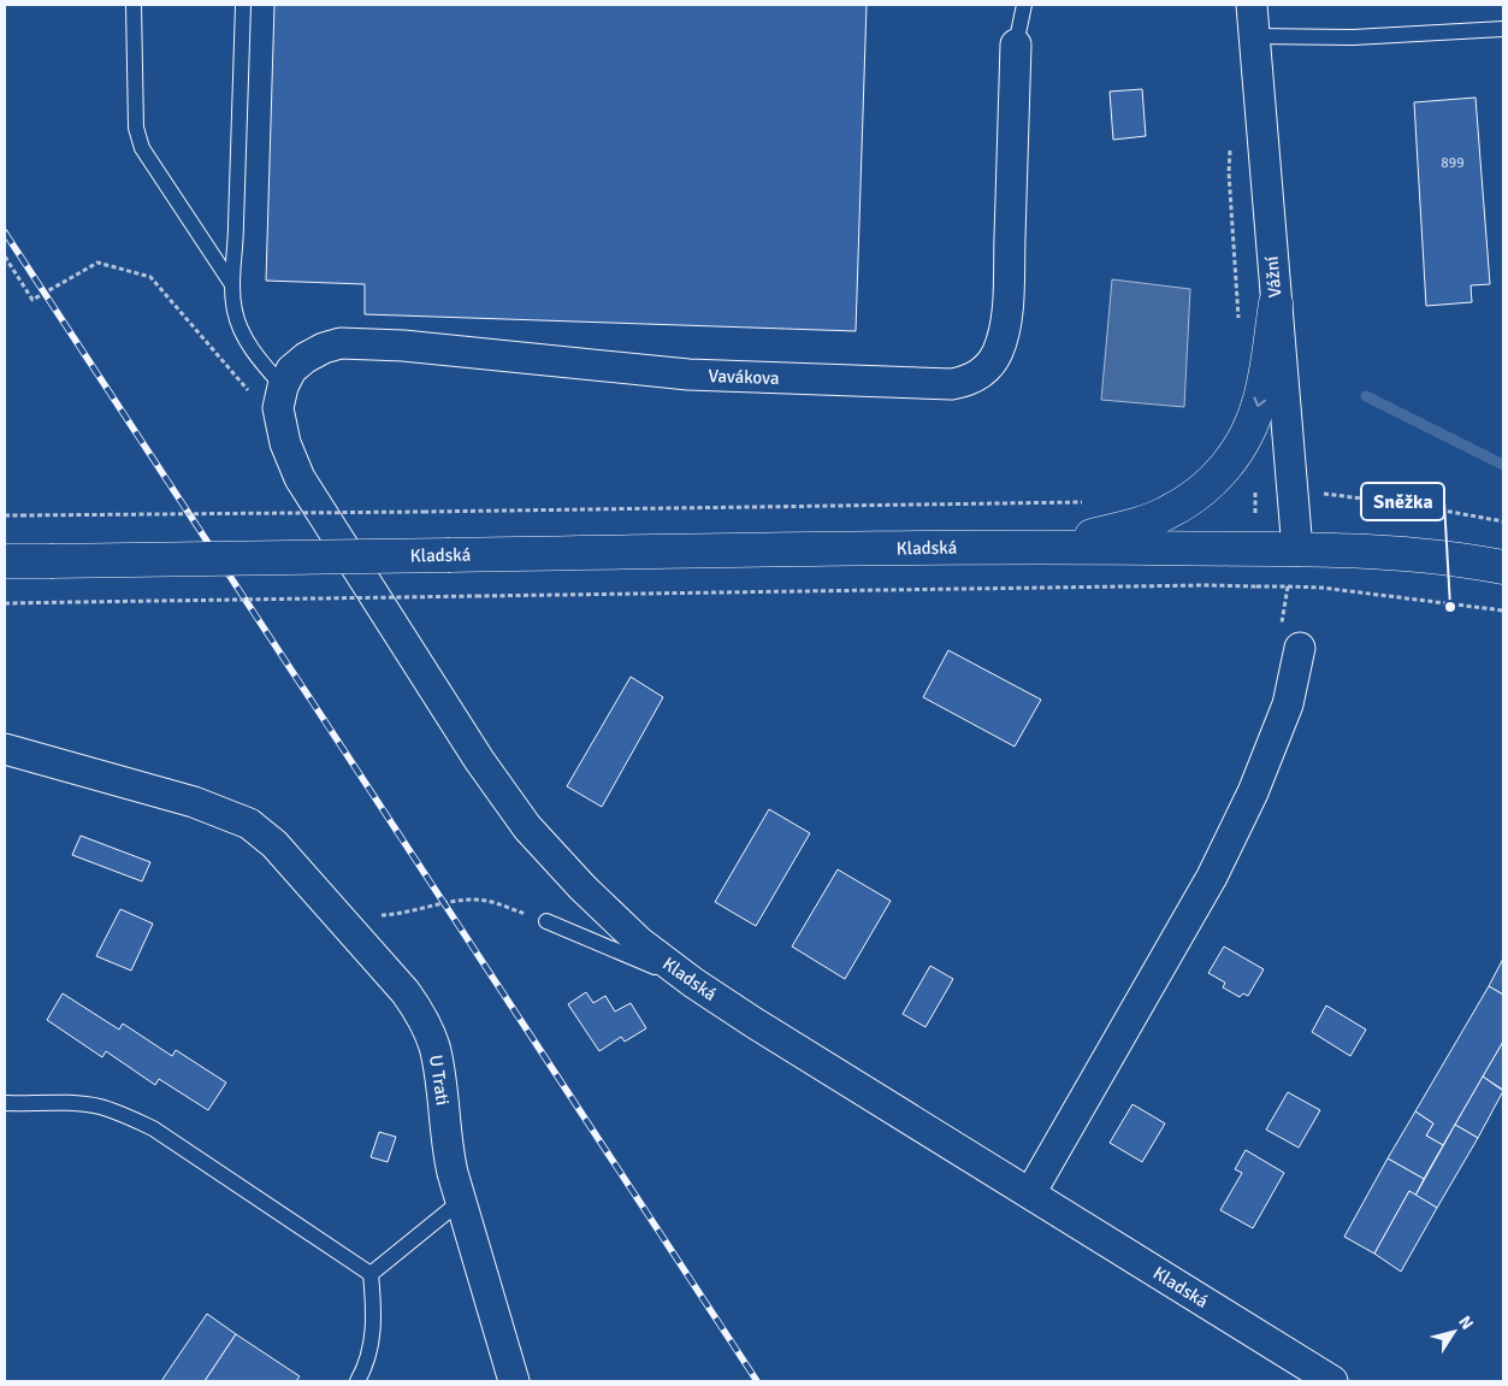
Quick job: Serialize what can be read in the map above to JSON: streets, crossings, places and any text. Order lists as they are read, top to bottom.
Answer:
{
  "streets": {
    "main road": ["Kladská"],
    "street": ["Vážní", "Vavákova", "U Trati"]
  },
  "crossings": [
    ["Vážní", "Kladská"],
    ["Vavákova", "Kladská"]
  ],
  "places": ["Sněžka"],
  "house_numbers": ["899"],
  "north": "top right"
}
